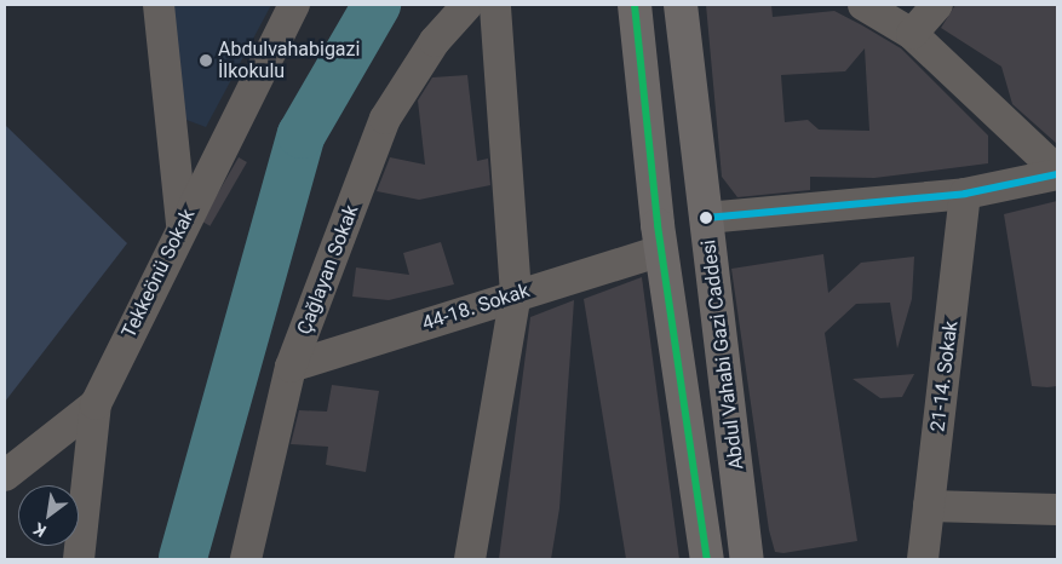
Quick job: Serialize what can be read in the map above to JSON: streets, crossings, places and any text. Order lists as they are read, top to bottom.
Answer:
{
  "streets": {
    "main road": ["Abdul Vahabi Gazi Caddesi"],
    "street": [
      "Çağlayan Sokak",
      "Tekkeönü Sokak",
      "44-18. Sokak",
      "21-14. Sokak"
    ]
  },
  "crossings": [
    ["Çağlayan Sokak", "44-18. Sokak"]
  ],
  "places": ["Abdulvahabigazi İlkokulu"],
  "north": "bottom left"
}
